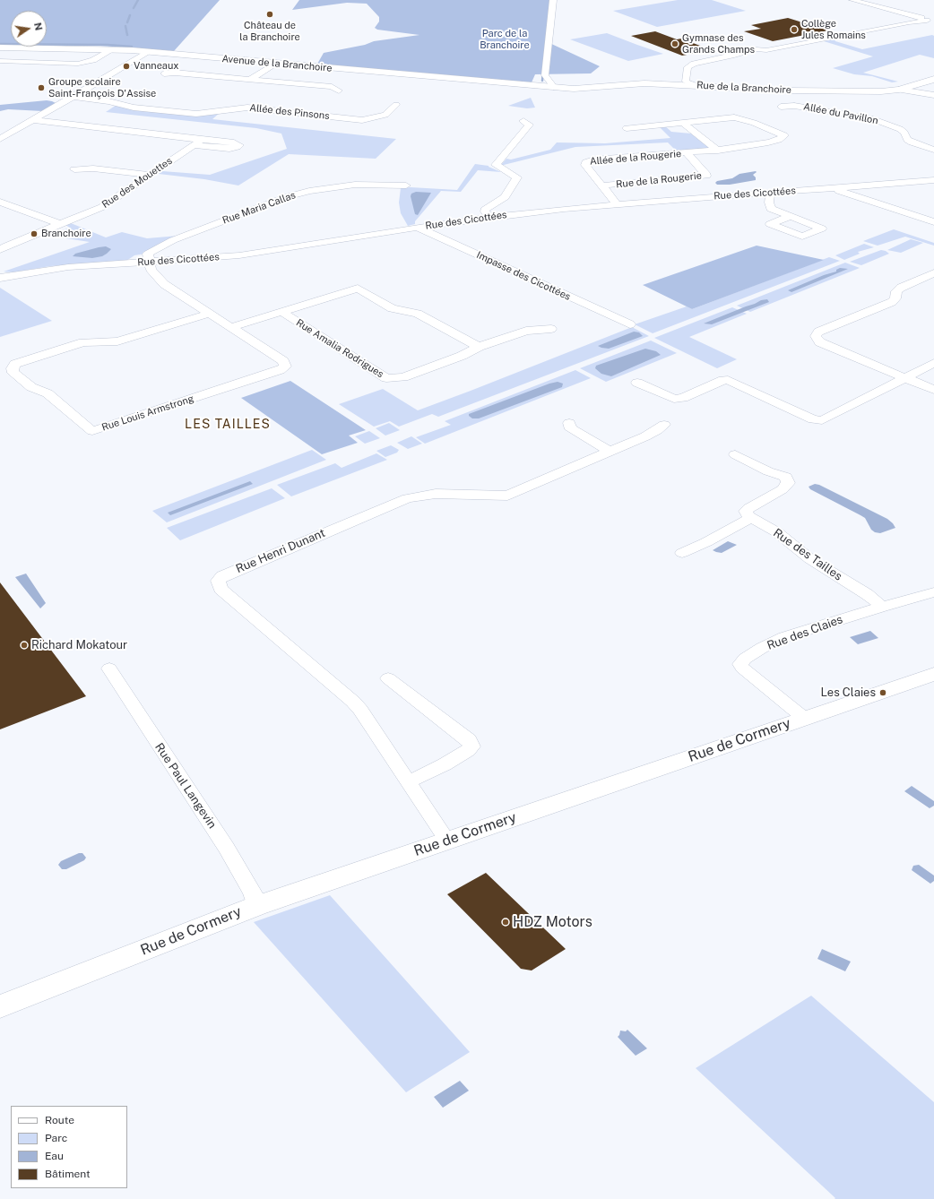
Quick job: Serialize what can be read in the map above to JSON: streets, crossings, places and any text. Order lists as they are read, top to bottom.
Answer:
{
  "streets": {
    "main road": ["Avenue de la Branchoire", "Rue de la Branchoire", "Rue de Cormery"],
    "street": [
      "Allée des Pinsons",
      "Allée du Pavillon",
      "Allée de la Rougerie",
      "Rue de la Rougerie",
      "Rue des Mouettes",
      "Rue des Cicottées",
      "Rue Maria Callas",
      "Impasse des Cicottées",
      "Rue Amalia Rodrigues",
      "Rue Louis Armstrong",
      "Rue Henri Dunant",
      "Rue des Tailles",
      "Rue des Claies",
      "Rue Paul Langevin"
    ]
  },
  "crossings": [
    ["Avenue de la Branchoire", "Rue de la Branchoire"],
    ["Allée de la Rougerie", "Rue de la Rougerie"],
    ["Allée de la Rougerie", "Rue des Cicottées"],
    ["Rue des Cicottées", "Rue Maria Callas"],
    ["Rue des Cicottées", "Impasse des Cicottées"],
    ["Rue des Cicottées", "Rue Louis Armstrong"],
    ["Rue Maria Callas", "Rue Louis Armstrong"],
    ["Rue Amalia Rodrigues", "Rue Louis Armstrong"],
    ["Rue des Tailles", "Rue des Claies"],
    ["Rue des Claies", "Rue de Cormery"],
    ["Rue de Cormery", "Rue Paul Langevin"]
  ],
  "districts": ["LES TAILLES"],
  "parks": ["Parc de la Branchoire"],
  "places": [
    "Château de la Branchoire",
    "Collège Jules Romains",
    "Gymnase des Grands Champs",
    "Vanneaux",
    "Groupe scolaire Saint-François D'Assise",
    "Branchoire",
    "Richard Mokatour",
    "Les Claies",
    "HDZ Motors"
  ],
  "legend": [
    "Route",
    "Parc",
    "Eau",
    "Bâtiment"
  ],
  "north": "right"
}
